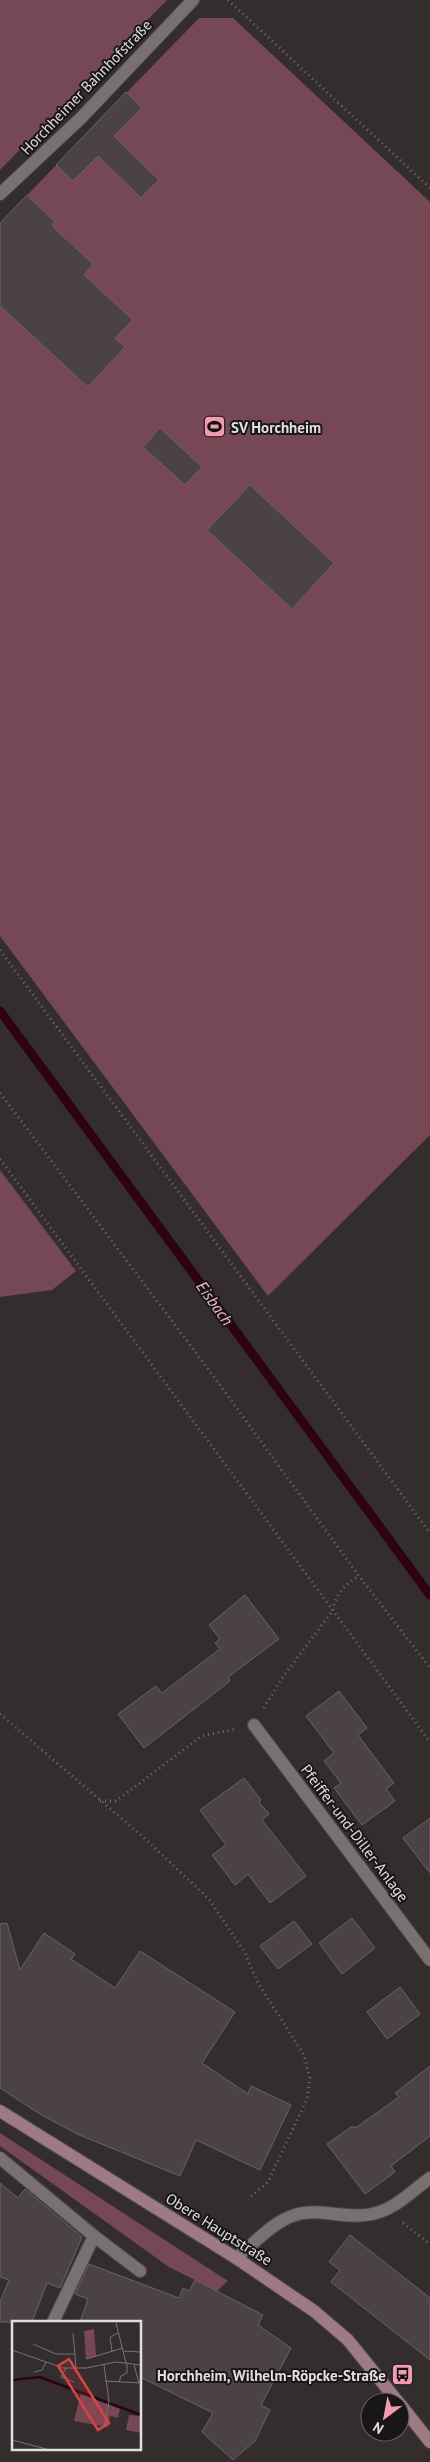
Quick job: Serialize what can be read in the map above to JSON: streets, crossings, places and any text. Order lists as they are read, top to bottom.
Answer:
{
  "streets": {
    "main road": ["Obere Hauptstraße"],
    "street": ["Horchheimer Bahnhofstraße", "Pfeiffer-und-Diller-Anlage"]
  },
  "water": ["Eisbach"],
  "places": {
    "sports": ["SV Horchheim"],
    "bus stop": ["Horchheim, Wilhelm-Röpcke-Straße"]
  },
  "north": "bottom left"
}
